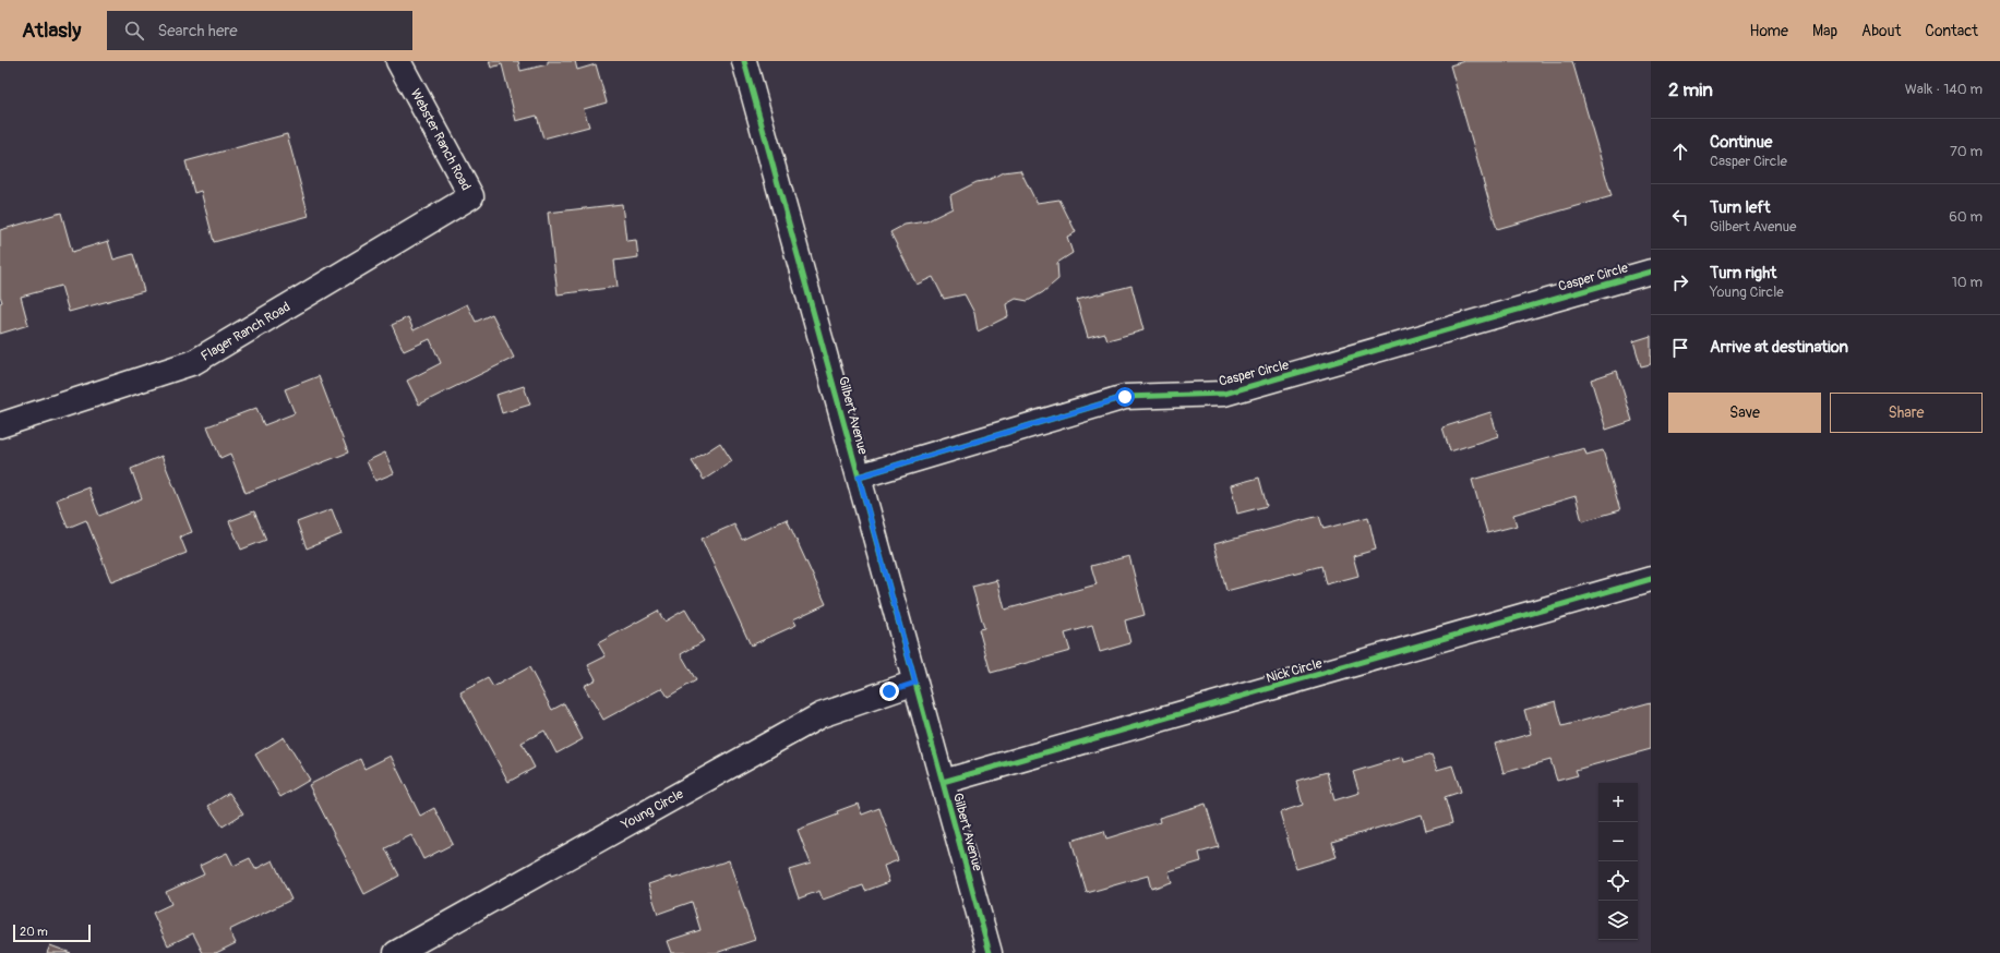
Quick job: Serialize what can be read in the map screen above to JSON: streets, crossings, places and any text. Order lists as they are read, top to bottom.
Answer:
{
  "streets": {
    "street": [
      "Webster Ranch Road",
      "Casper Circle",
      "Flager Ranch Road",
      "Gilbert Avenue",
      "Nick Circle",
      "Young Circle"
    ]
  },
  "crossings": [
    ["Webster Ranch Road", "Flager Ranch Road"],
    ["Casper Circle", "Gilbert Avenue"],
    ["Gilbert Avenue", "Nick Circle"],
    ["Gilbert Avenue", "Young Circle"]
  ],
  "scale_bar": "20 m",
  "page": {
    "header": "Atlasly",
    "search": "Search here",
    "nav": [
      "Home",
      "Map",
      "About",
      "Contact"
    ],
    "heading": ["2 min", "Walk · 140 m"],
    "list": [
      ["Continue", "Casper Circle", "70 m"],
      ["Turn left", "Gilbert Avenue", "60 m"],
      ["Turn right", "Young Circle", "10 m"],
      "Arrive at destination"
    ],
    "buttons": ["Save", "Share"],
    "map_buttons": ["+", "−"],
    "scale": "20 m"
  }
}
